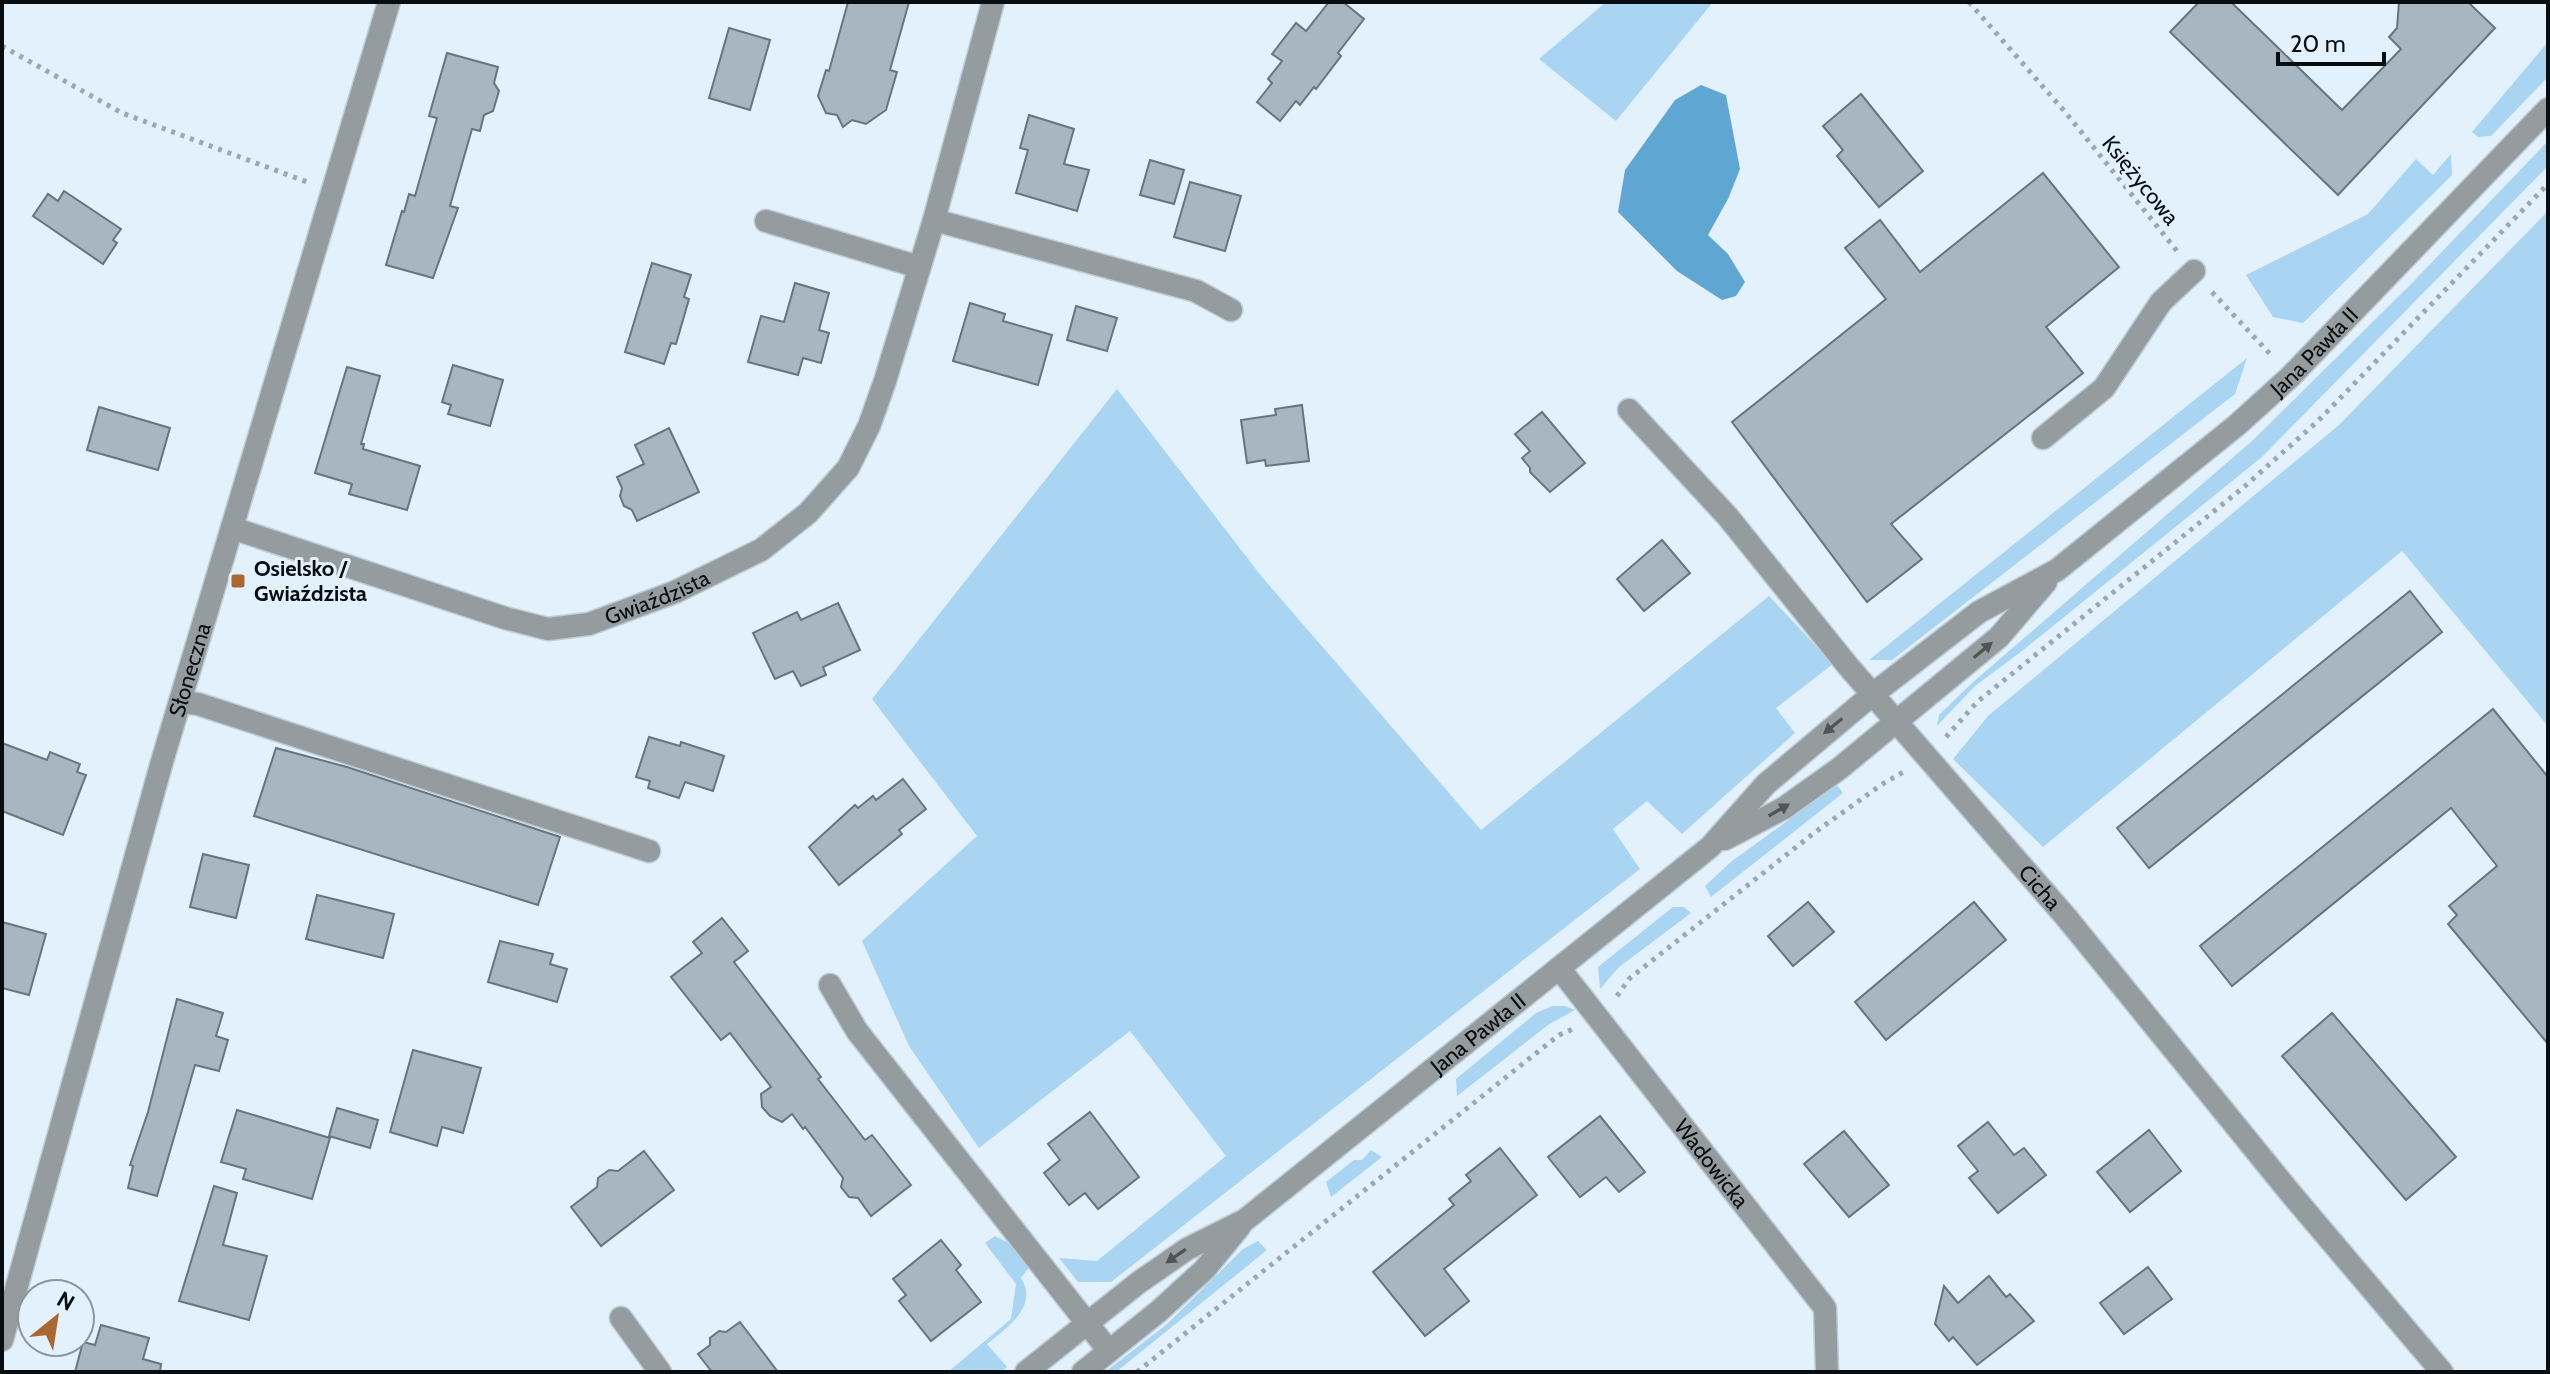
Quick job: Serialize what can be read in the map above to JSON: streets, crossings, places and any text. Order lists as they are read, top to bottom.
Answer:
{
  "streets": {
    "street": [
      "Jana Pawła II",
      "Gwiaździsta",
      "Słoneczna",
      "Cicha",
      "Wadowicka"
    ],
    "path": ["Księżycowa"]
  },
  "crossings": [
    ["Księżycowa", "Jana Pawła II"],
    ["Jana Pawła II", "Cicha"],
    ["Jana Pawła II", "Wadowicka"],
    ["Gwiaździsta", "Słoneczna"]
  ],
  "places": {
    "transit": ["Osielsko / Gwiaździsta"]
  },
  "scale_bar": "20 m",
  "north": "top right"
}
